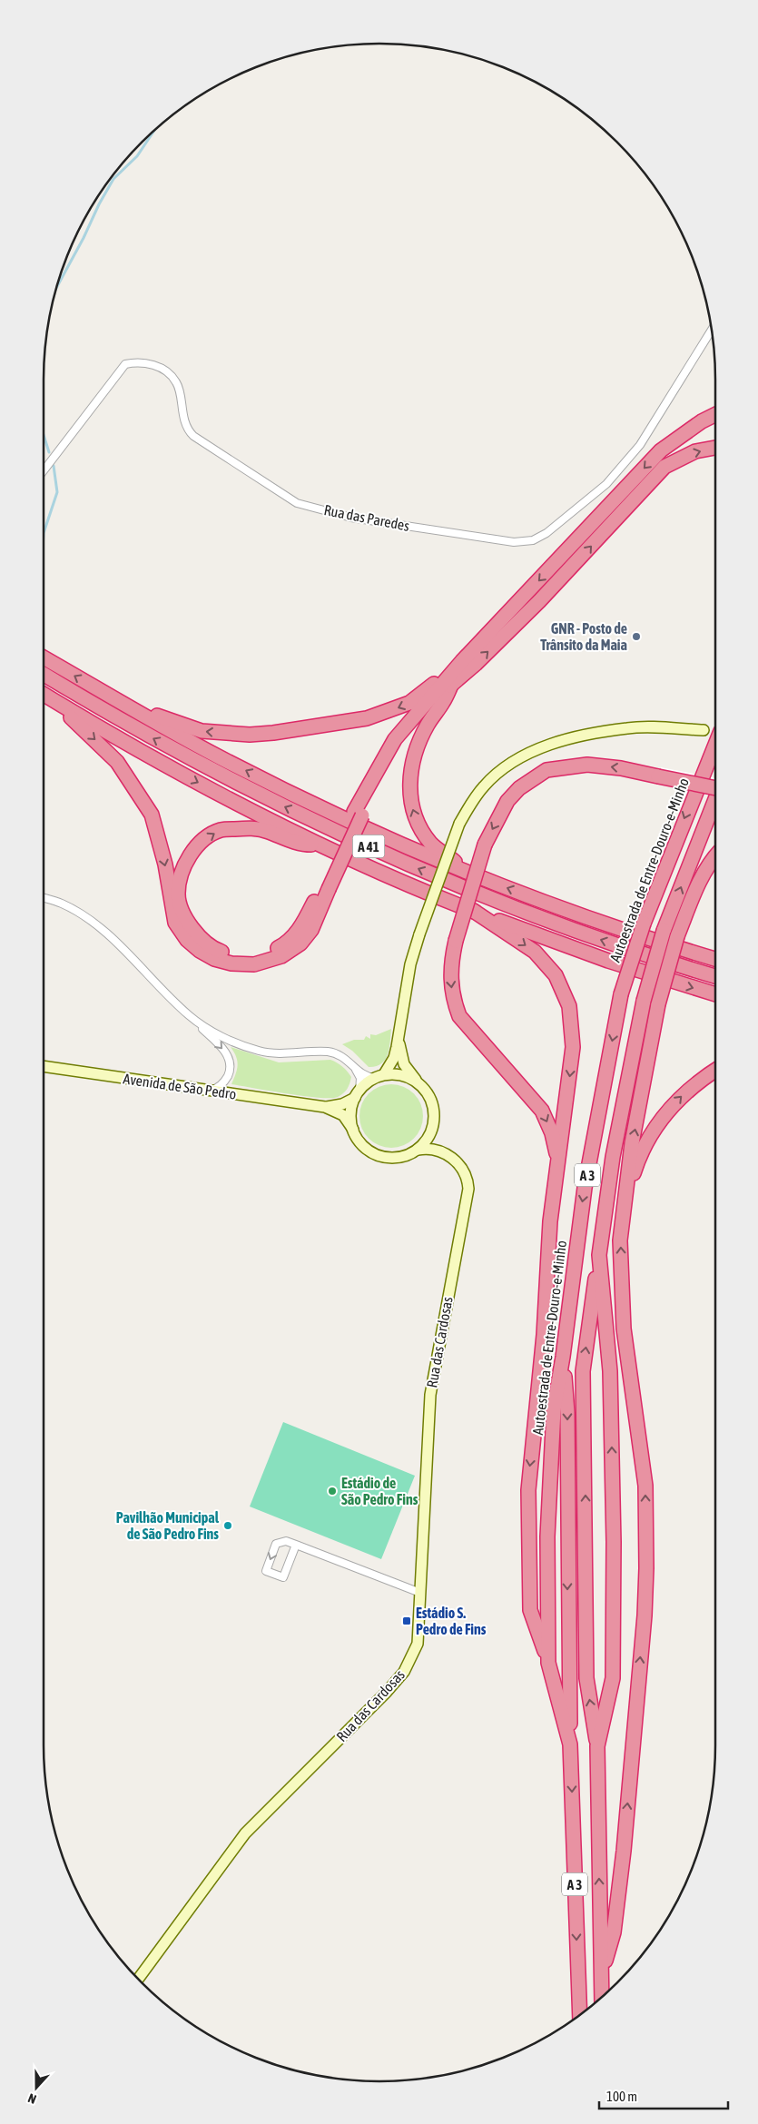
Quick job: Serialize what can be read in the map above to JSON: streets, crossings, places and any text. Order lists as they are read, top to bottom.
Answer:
{
  "streets": {
    "highway": ["A 41", "Autoestrada de Entre-Douro-e-Minho", "A 3"],
    "street": ["Rua das Paredes", "Avenida de São Pedro", "Rua das Cardosas"]
  },
  "crossings": [
    ["Autoestrada de Entre-Douro-e-Minho", "A 3"],
    ["Avenida de São Pedro", "Rua das Cardosas"]
  ],
  "places": {
    "other": ["GNR - Posto de Trânsito da Maia", "Estádio de São Pedro Fins", "Pavilhão Municipal de São Pedro Fins"],
    "transit": ["Estádio S. Pedro de Fins"]
  },
  "scale_bar": "100 m",
  "north": "bottom"
}
